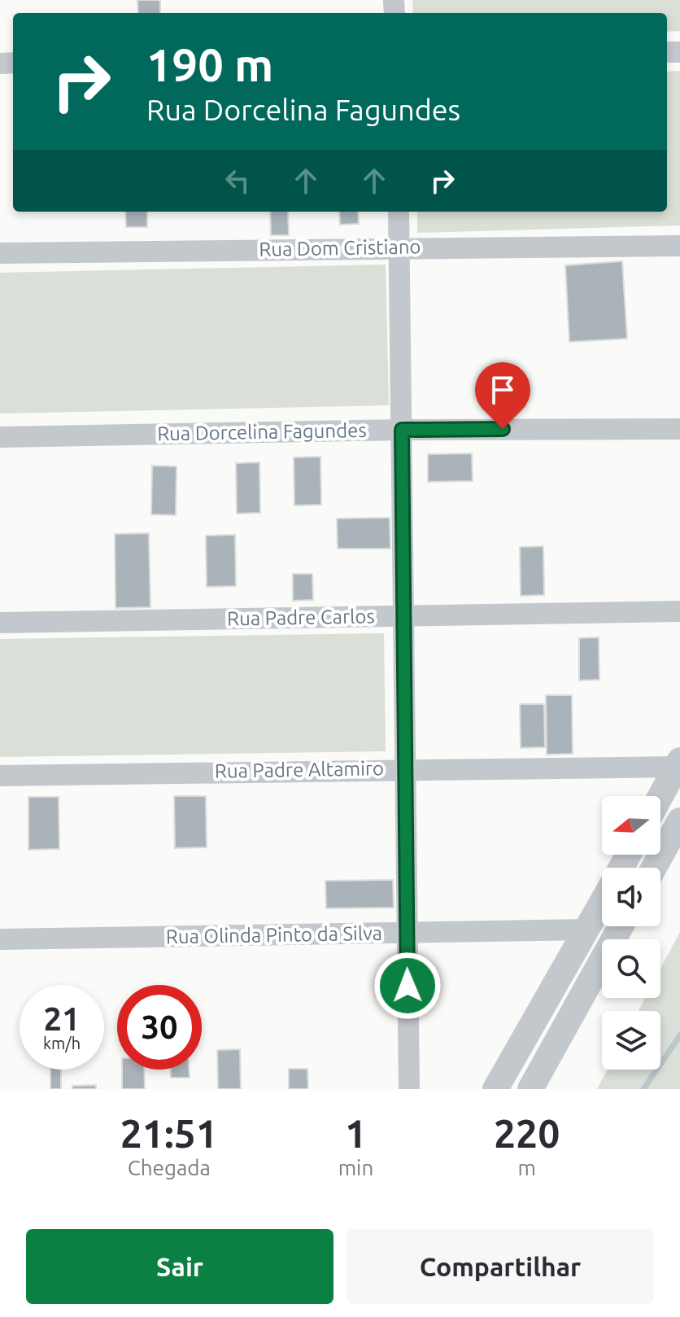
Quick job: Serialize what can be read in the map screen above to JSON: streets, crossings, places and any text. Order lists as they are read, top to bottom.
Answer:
{
  "streets": {
    "street": [
      "Rua Dom Cristiano",
      "Rua Dorcelina Fagundes",
      "Rua Padre Carlos",
      "Rua Padre Altamiro",
      "Rua Olinda Pinto da Silva"
    ]
  },
  "north": "left",
  "page": {
    "turn": ["190 m", "Rua Dorcelina Fagundes"],
    "speed": "21 km/h",
    "limit": "30",
    "eta": [
      "21:51",
      "Chegada",
      "1",
      "min",
      "220",
      "m"
    ],
    "buttons": ["Sair", "Compartilhar"]
  }
}
